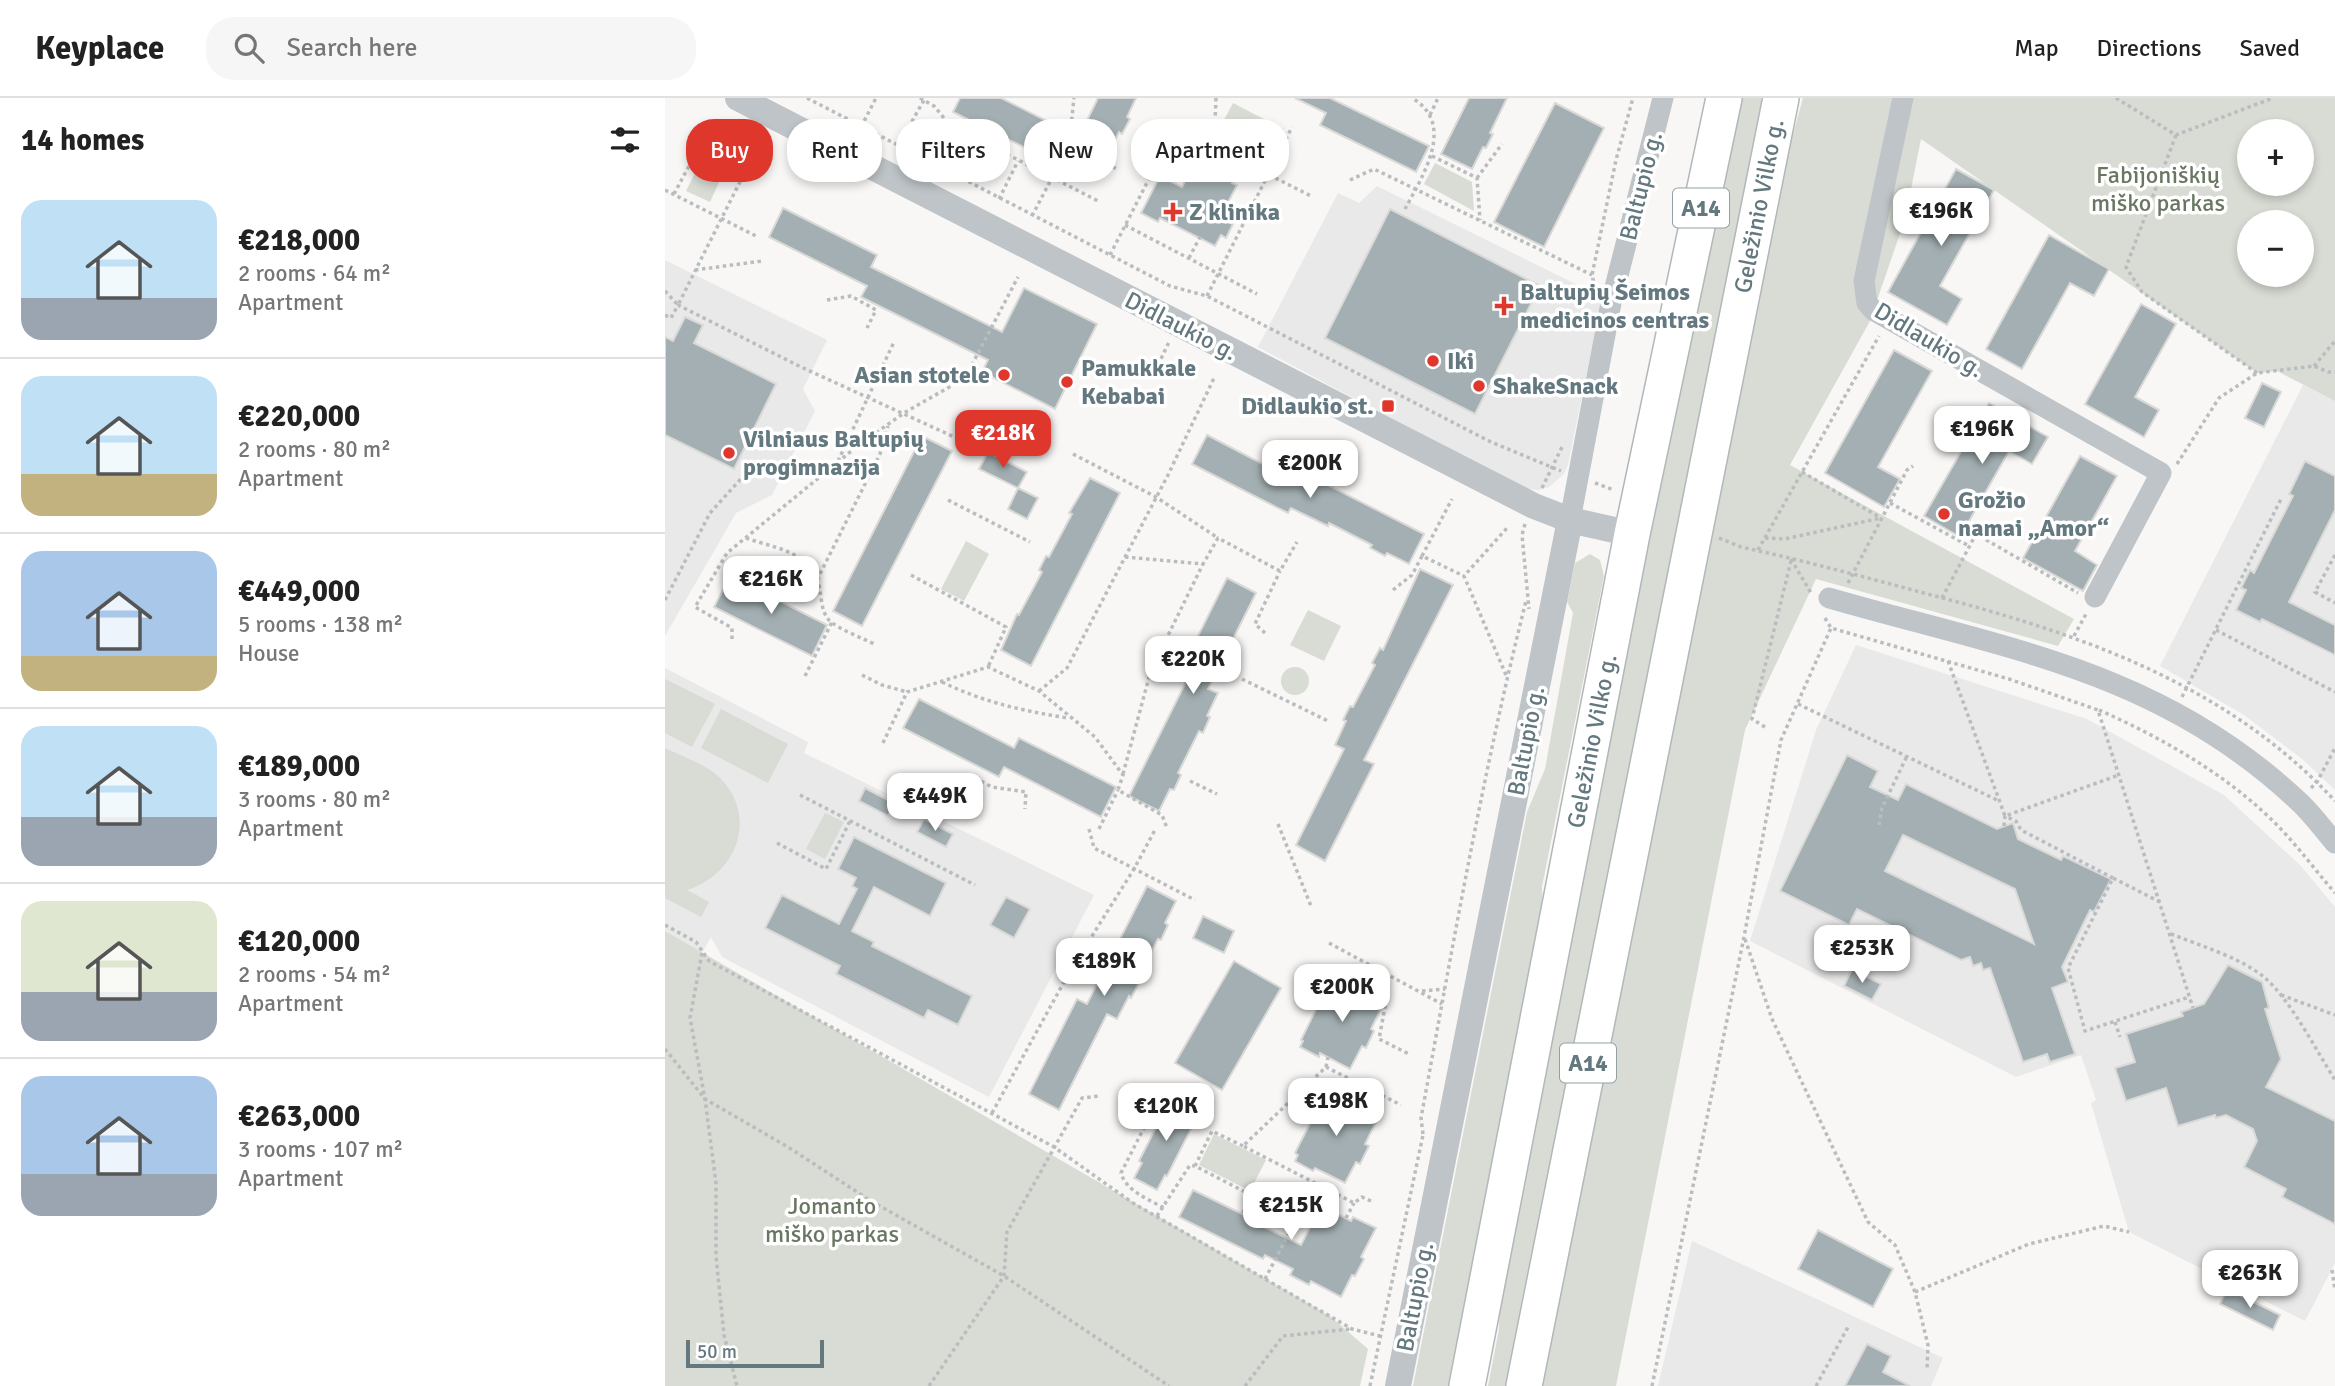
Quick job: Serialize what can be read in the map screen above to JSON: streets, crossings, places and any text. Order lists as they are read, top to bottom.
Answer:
{
  "streets": {
    "highway": ["Geležinio Vilko g.", "A14"],
    "street": ["Baltupio g.", "Didlaukio g."]
  },
  "crossings": [
    ["Baltupio g.", "Didlaukio g."],
    ["Geležinio Vilko g.", "Didlaukio g."]
  ],
  "parks": ["Fabijoniškių miško parkas", "Jomanto miško parkas"],
  "places": {
    "health": ["Z klinika", "Baltupių Šeimos medicinos centras"],
    "other": [
      "Iki",
      "Asian stotele",
      "Pamukkale Kebabai",
      "ShakeSnack",
      "Vilniaus Baltupių progimnazija",
      "Grožio namai „Amor“"
    ],
    "transit": ["Didlaukio st."]
  },
  "scale_bar": "50 m",
  "page": {
    "header": "Keyplace",
    "search": "Search here",
    "nav": ["Map", "Directions", "Saved"],
    "heading": "14 homes",
    "map_buttons": ["+", "−"],
    "chip": [
      "Buy",
      "Rent",
      "Filters",
      "New",
      "Apartment"
    ],
    "list": [
      {
        "name": "€218,000",
        "note": "2 rooms · 64 m² · Apartment"
      },
      {
        "name": "€220,000",
        "note": "2 rooms · 80 m² · Apartment"
      },
      {
        "name": "€449,000",
        "note": "5 rooms · 138 m² · House"
      },
      {
        "name": "€189,000",
        "note": "3 rooms · 80 m² · Apartment"
      },
      {
        "name": "€120,000",
        "note": "2 rooms · 54 m² · Apartment"
      },
      {
        "name": "€263,000",
        "note": "3 rooms · 107 m² · Apartment"
      }
    ],
    "price": [
      "€196K",
      "€196K",
      "€218K",
      "€200K",
      "€216K",
      "€220K",
      "€449K",
      "€253K",
      "€189K",
      "€200K",
      "€198K",
      "€120K",
      "€215K",
      "€263K"
    ],
    "scale": "50 m"
  }
}
